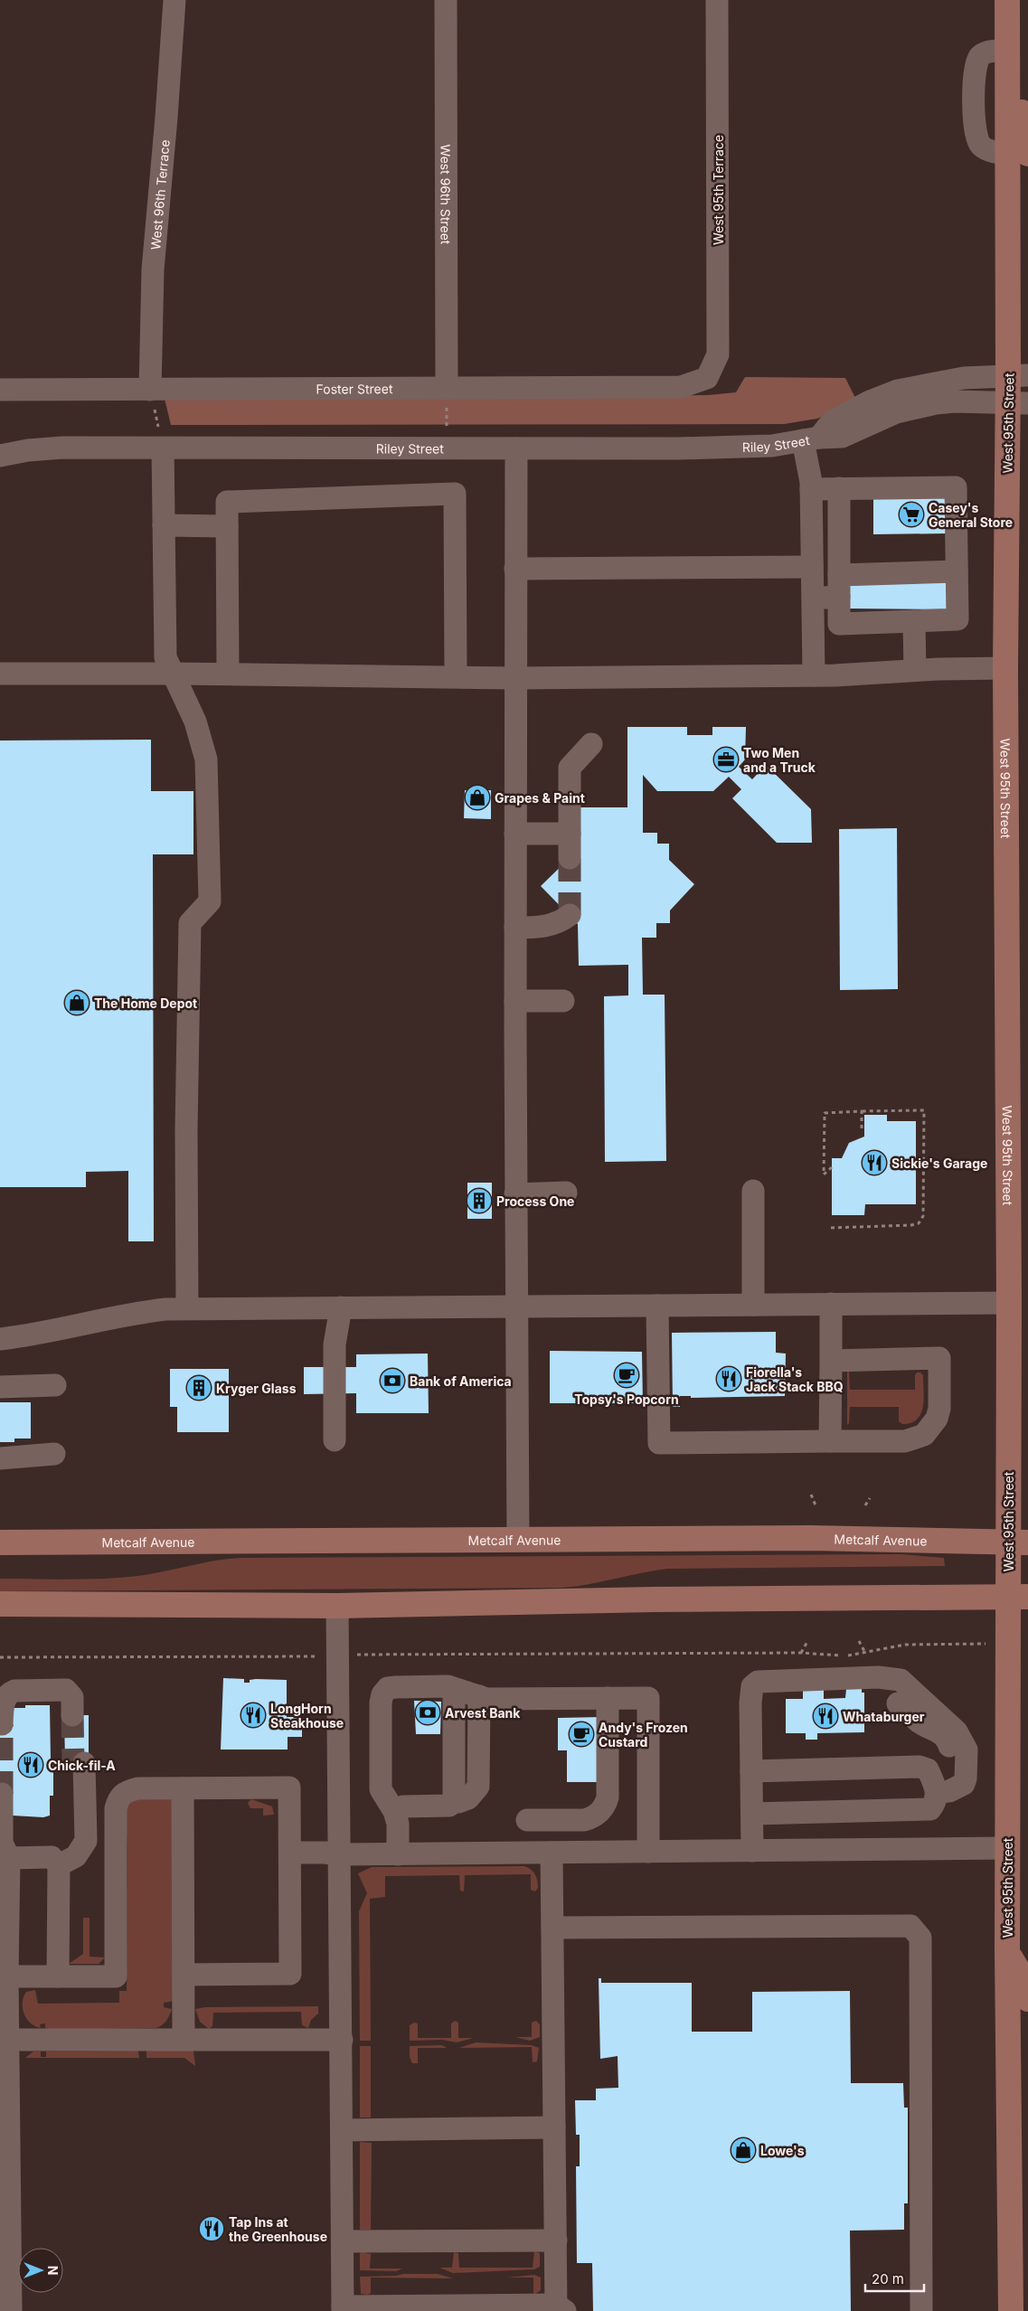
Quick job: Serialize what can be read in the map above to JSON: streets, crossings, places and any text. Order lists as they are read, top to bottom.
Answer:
{
  "streets": {
    "main road": ["West 95th Street", "Metcalf Avenue"],
    "street": [
      "West 95th Terrace",
      "West 96th Terrace",
      "West 96th Street",
      "Foster Street",
      "Riley Street"
    ]
  },
  "crossings": [
    ["West 95th Terrace", "Foster Street"],
    ["West 96th Terrace", "Foster Street"],
    ["West 96th Street", "Foster Street"],
    ["West 95th Street", "Riley Street"],
    ["West 95th Street", "Metcalf Avenue"]
  ],
  "places": {
    "supermarket": ["Casey's General Store"],
    "office": ["Two Men and a Truck"],
    "shop": ["Grapes & Paint", "The Home Depot", "Lowe's"],
    "restaurant": [
      "Sickie's Garage",
      "Fiorella's Jack Stack BBQ",
      "LongHorn Steakhouse",
      "Whataburger",
      "Chick-fil-A",
      "Tap Ins at the Greenhouse"
    ],
    "building": ["Process One", "Kryger Glass"],
    "cafe": ["Topsy's Popcorn", "Andy's Frozen Custard"],
    "bank": ["Bank of America", "Arvest Bank"]
  },
  "scale_bar": "20 m",
  "north": "right"
}
